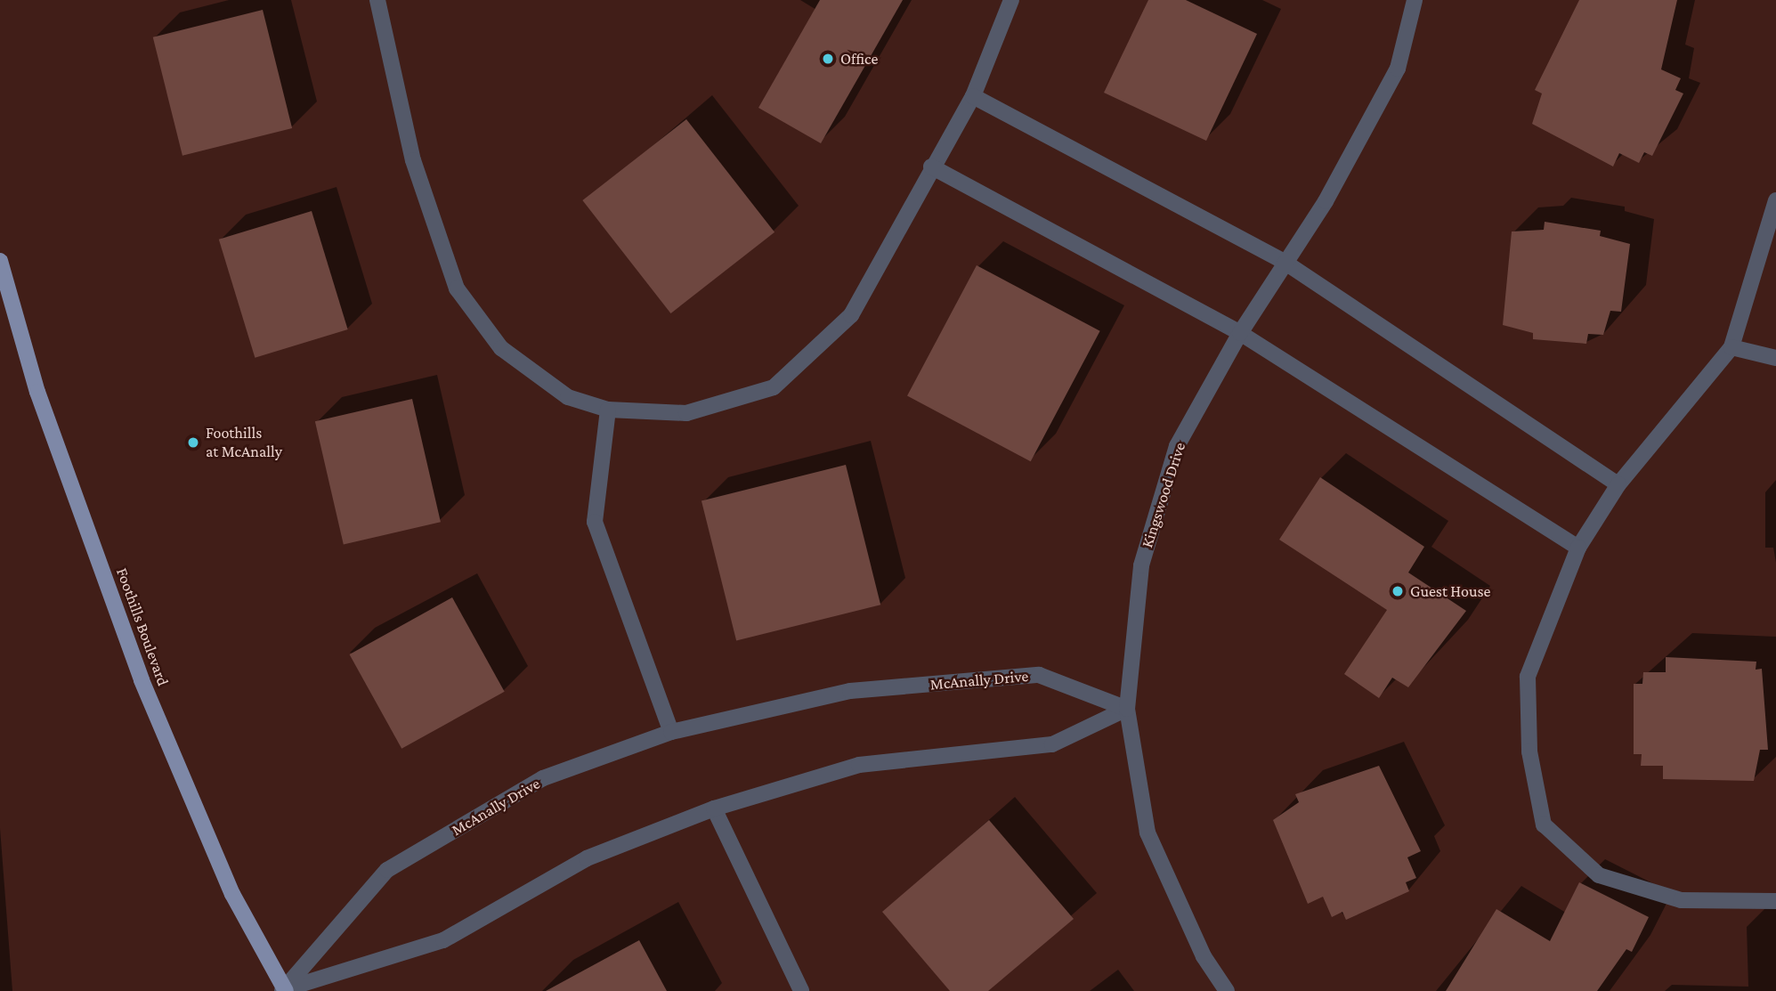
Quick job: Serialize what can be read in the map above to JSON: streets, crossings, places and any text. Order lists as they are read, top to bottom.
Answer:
{
  "streets": {
    "main road": ["Foothills Boulevard"],
    "street": ["Kingswood Drive", "McAnally Drive"]
  },
  "crossings": [
    ["Kingswood Drive", "McAnally Drive"],
    ["Foothills Boulevard", "McAnally Drive"]
  ],
  "places": ["Office", "Foothills at McAnally", "Guest House"]
}
